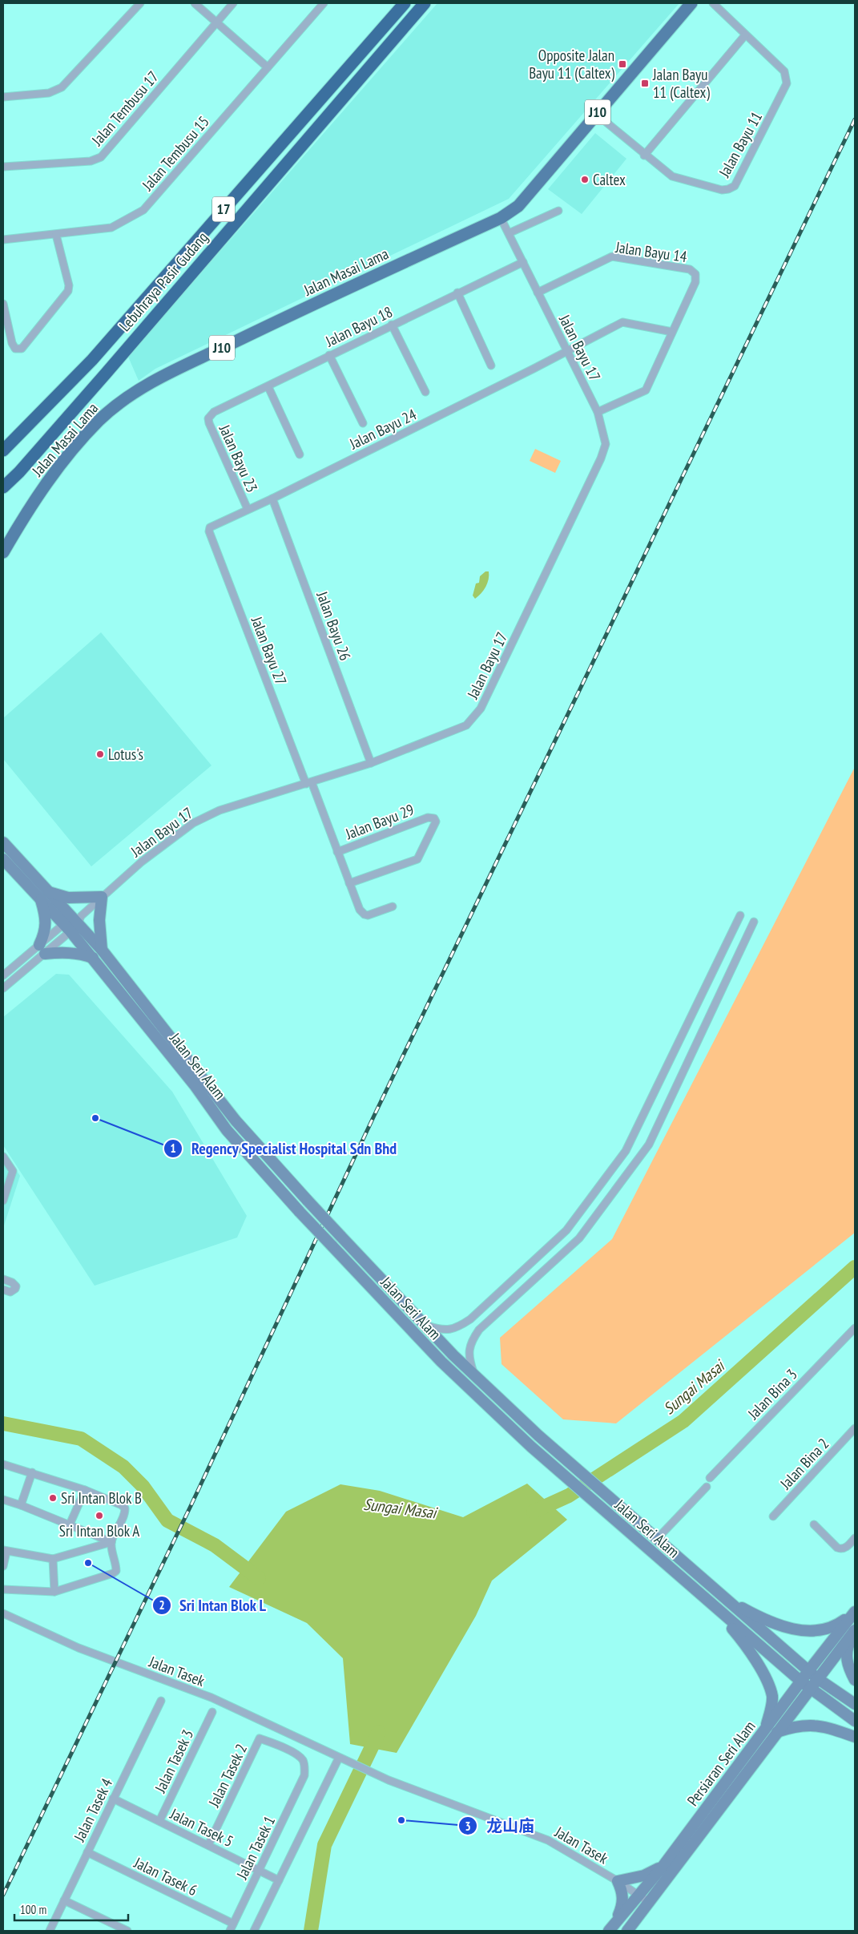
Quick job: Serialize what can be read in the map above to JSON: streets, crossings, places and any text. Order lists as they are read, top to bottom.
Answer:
{
  "streets": {
    "highway": ["17", "Lebuhraya Pasir Gudang"],
    "main road": [
      "J10",
      "Jalan Masai Lama",
      "Jalan Seri Alam",
      "Persiaran Seri Alam"
    ],
    "street": [
      "Jalan Tembusu 17",
      "Jalan Bayu 11",
      "Jalan Tembusu 15",
      "Jalan Bayu 14",
      "Jalan Bayu 18",
      "Jalan Bayu 17",
      "Jalan Bayu 24",
      "Jalan Bayu 23",
      "Jalan Bayu 26",
      "Jalan Bayu 27",
      "Jalan Bayu 29",
      "Jalan Bina 3",
      "Jalan Bina 2",
      "Jalan Tasek",
      "Jalan Tasek 3",
      "Jalan Tasek 2",
      "Jalan Tasek 4",
      "Jalan Tasek 5",
      "Jalan Tasek 1",
      "Jalan Tasek 6"
    ]
  },
  "crossings": [
    ["Jalan Bayu 11", "Jalan Masai Lama"],
    ["Jalan Bayu 14", "Jalan Bayu 17"],
    ["Jalan Bayu 14", "Jalan Bayu 24"],
    ["Jalan Masai Lama", "Jalan Bayu 17"],
    ["Jalan Bayu 18", "Jalan Bayu 17"],
    ["Jalan Bayu 18", "Jalan Bayu 23"],
    ["Jalan Bayu 17", "Jalan Bayu 24"],
    ["Jalan Bayu 17", "Jalan Bayu 26"],
    ["Jalan Bayu 17", "Jalan Bayu 27"],
    ["Jalan Bayu 17", "Jalan Seri Alam"],
    ["Jalan Bayu 24", "Jalan Bayu 23"],
    ["Jalan Bayu 24", "Jalan Bayu 26"],
    ["Jalan Bayu 24", "Jalan Bayu 27"],
    ["Jalan Bayu 27", "Jalan Bayu 29"],
    ["Jalan Seri Alam", "Persiaran Seri Alam"],
    ["Jalan Tasek", "Persiaran Seri Alam"],
    ["Jalan Tasek 3", "Jalan Tasek 5"],
    ["Jalan Tasek 2", "Jalan Tasek 5"],
    ["Jalan Tasek 2", "Jalan Tasek 1"],
    ["Jalan Tasek 4", "Jalan Tasek 5"],
    ["Jalan Tasek 4", "Jalan Tasek 6"],
    ["Jalan Tasek 5", "Jalan Tasek 1"],
    ["Jalan Tasek 1", "Jalan Tasek 6"]
  ],
  "water": ["Sungai Masai"],
  "places": {
    "transit": ["Opposite Jalan Bayu 11 (Caltex)", "Jalan Bayu 11 (Caltex)"],
    "other": [
      "Caltex",
      "Lotus's",
      "Regency Specialist Hospital Sdn Bhd",
      "Sri Intan Blok B",
      "Sri Intan Blok A",
      "Sri Intan Blok L",
      "龙山庙"
    ]
  },
  "scale_bar": "100 m"
}
